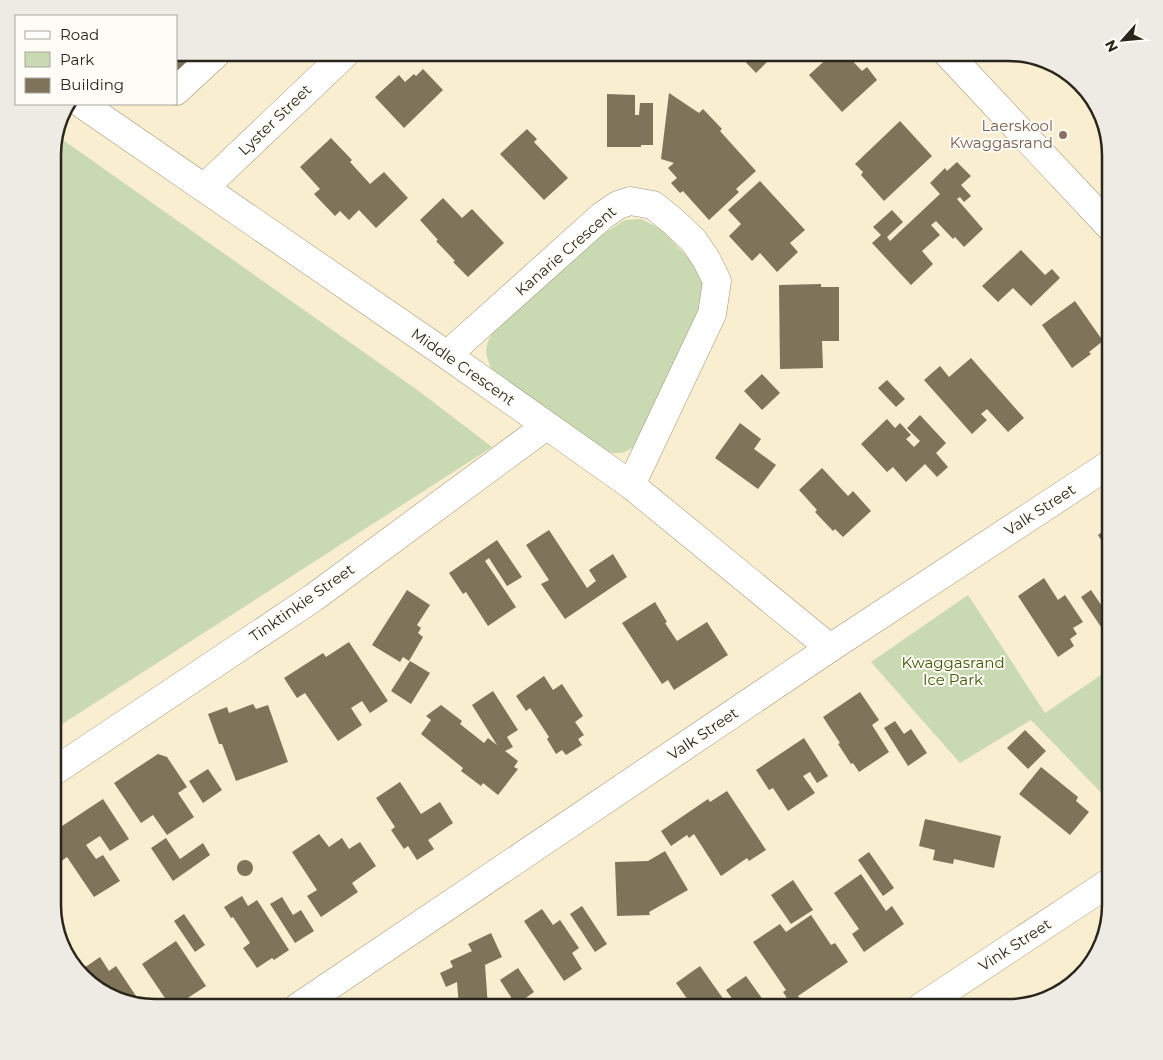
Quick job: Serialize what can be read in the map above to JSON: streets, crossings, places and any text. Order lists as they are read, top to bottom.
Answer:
{
  "streets": {
    "street": [
      "Lyster Street",
      "Kanarie Crescent",
      "Middle Crescent",
      "Valk Street",
      "Tinktinkie Street",
      "Vink Street"
    ]
  },
  "crossings": [
    ["Lyster Street", "Middle Crescent"],
    ["Kanarie Crescent", "Middle Crescent"],
    ["Middle Crescent", "Valk Street"],
    ["Middle Crescent", "Tinktinkie Street"]
  ],
  "parks": ["Kwaggasrand Ice Park"],
  "places": ["Laerskool Kwaggasrand"],
  "legend": ["Road", "Park", "Building"],
  "north": "bottom left"
}
